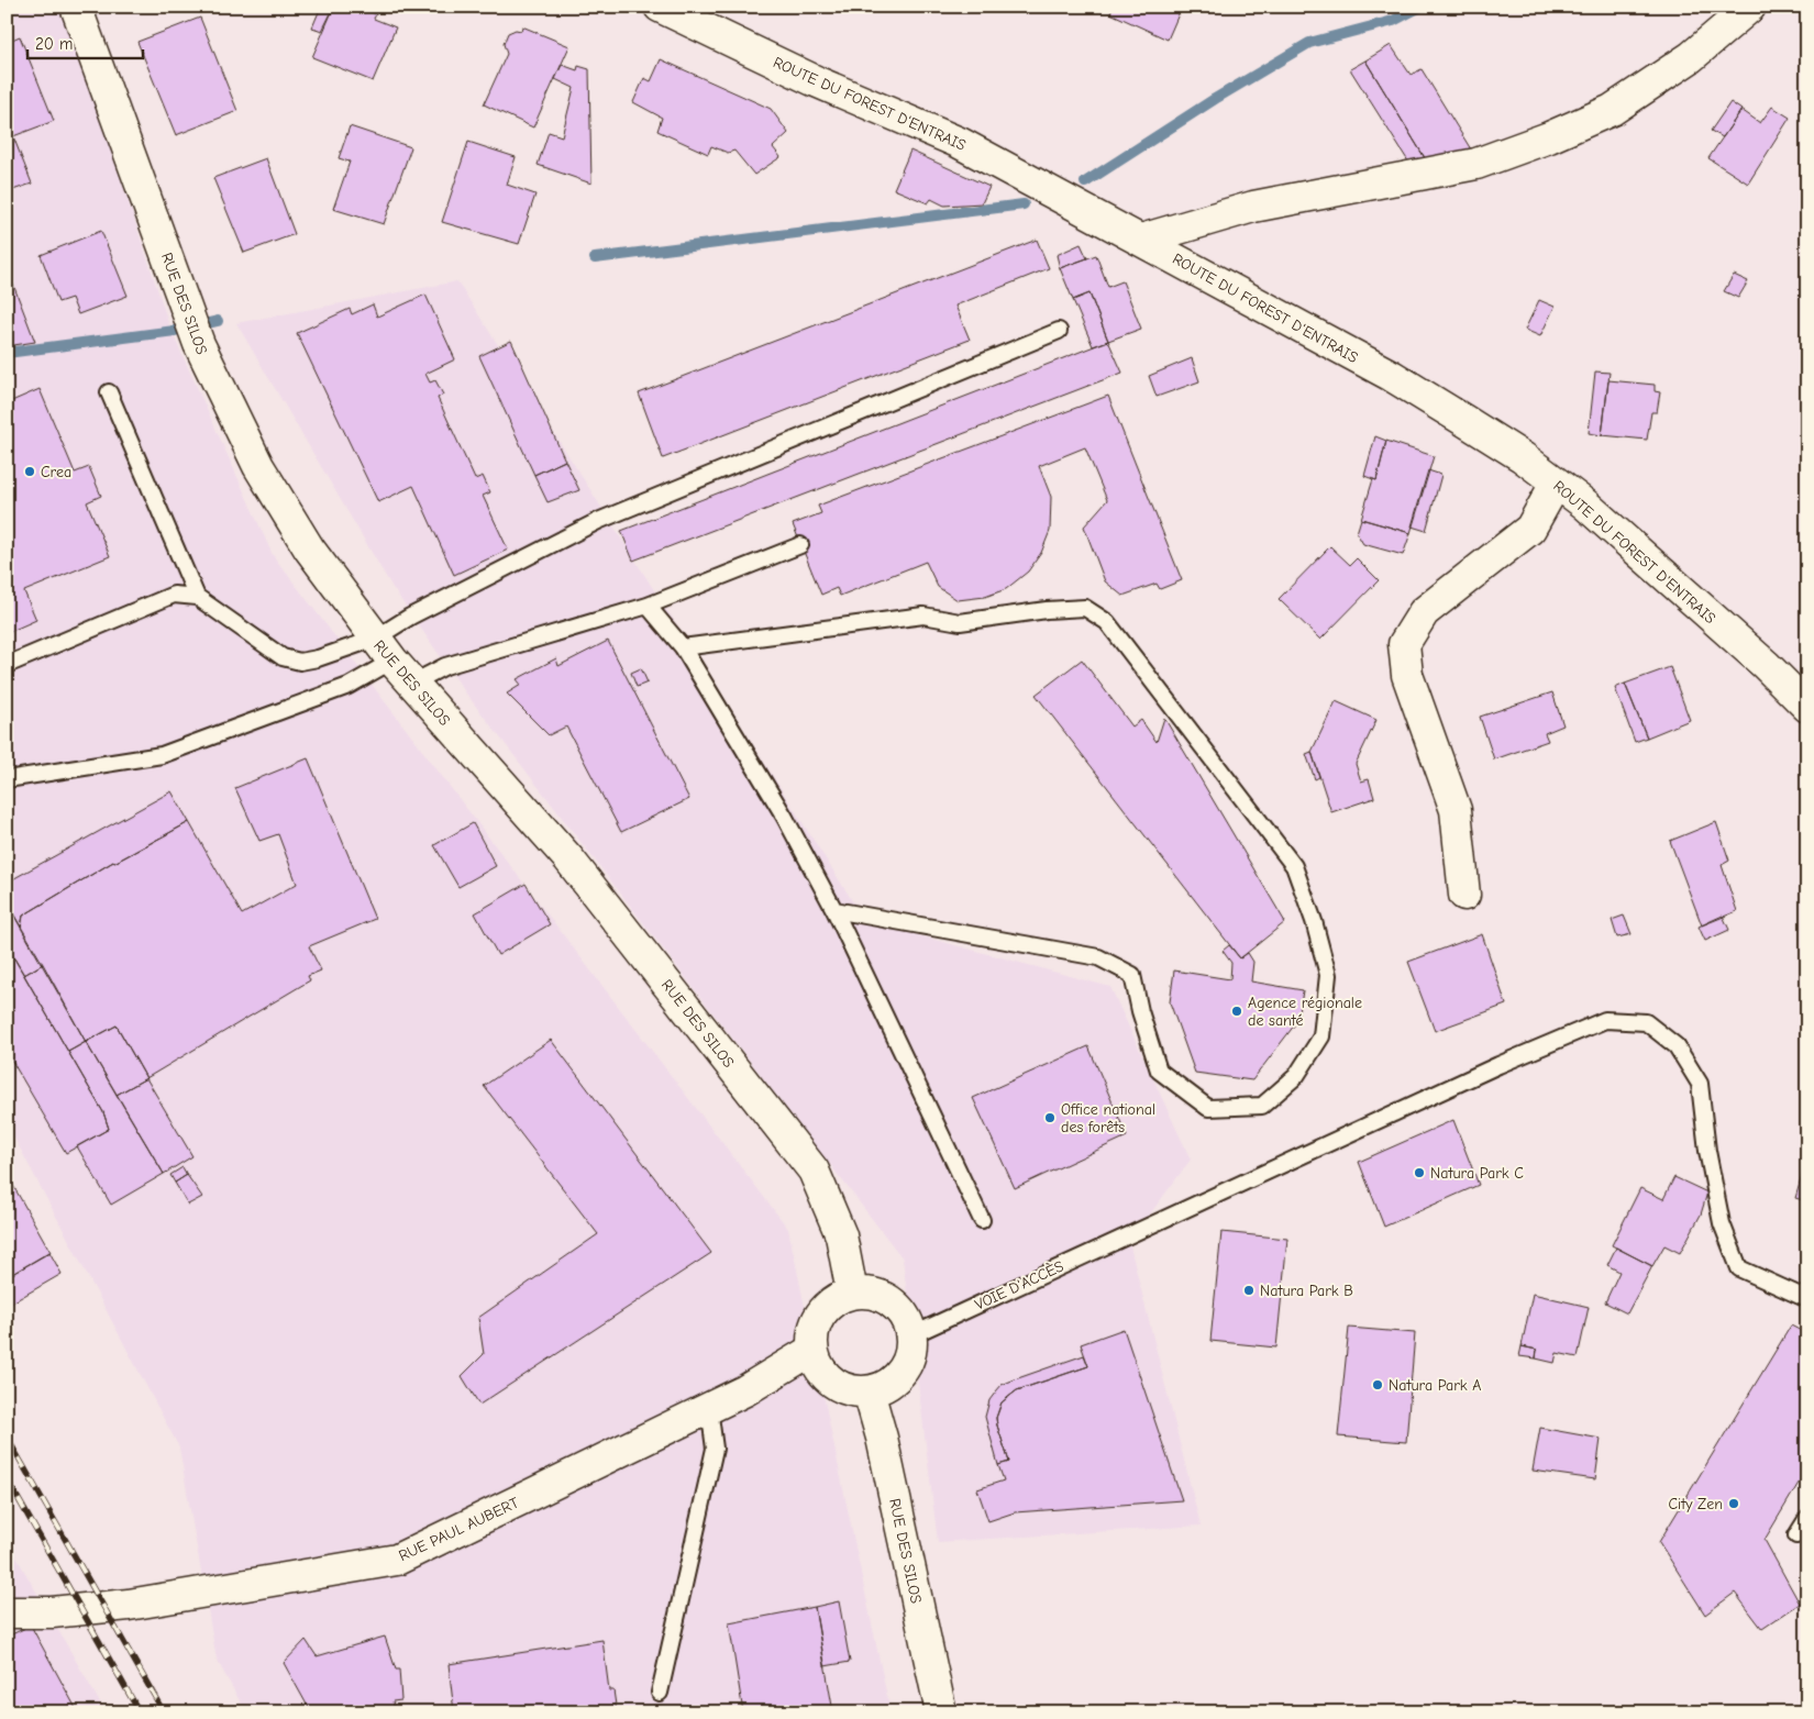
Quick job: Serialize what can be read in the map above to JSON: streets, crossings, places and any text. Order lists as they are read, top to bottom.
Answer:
{
  "streets": {
    "street": ["ROUTE DU FOREST D'ENTRAIS", "RUE DES SILOS", "RUE PAUL AUBERT"],
    "lane": ["VOIE D'ACCÈS"]
  },
  "crossings": [
    ["RUE DES SILOS", "VOIE D'ACCÈS"],
    ["RUE DES SILOS", "RUE PAUL AUBERT"],
    ["VOIE D'ACCÈS", "RUE PAUL AUBERT"]
  ],
  "places": [
    "Crea",
    "Agence régionale de santé",
    "Office national des forêts",
    "Natura Park C",
    "Natura Park B",
    "Natura Park A",
    "City Zen"
  ],
  "scale_bar": "20 m"
}
